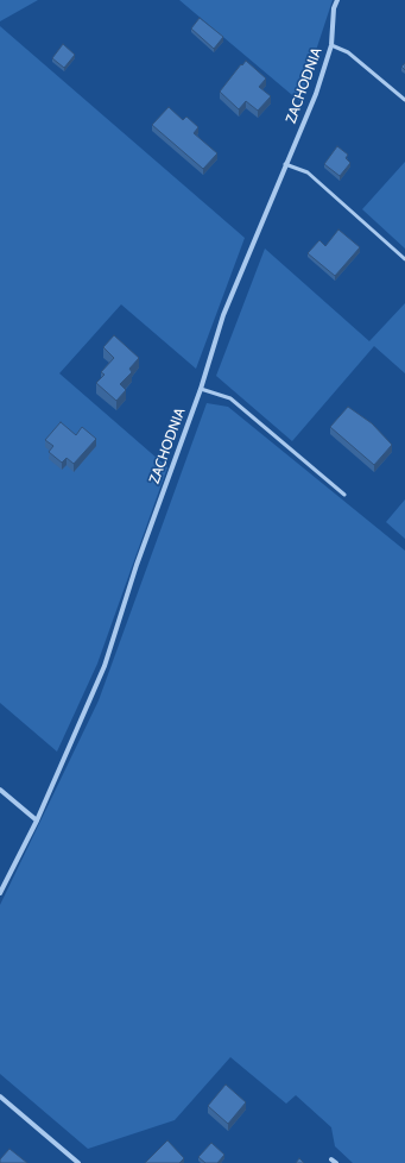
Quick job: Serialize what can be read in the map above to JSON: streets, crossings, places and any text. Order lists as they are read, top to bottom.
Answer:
{
  "streets": {
    "street": ["ZACHODNIA"]
  }
}
